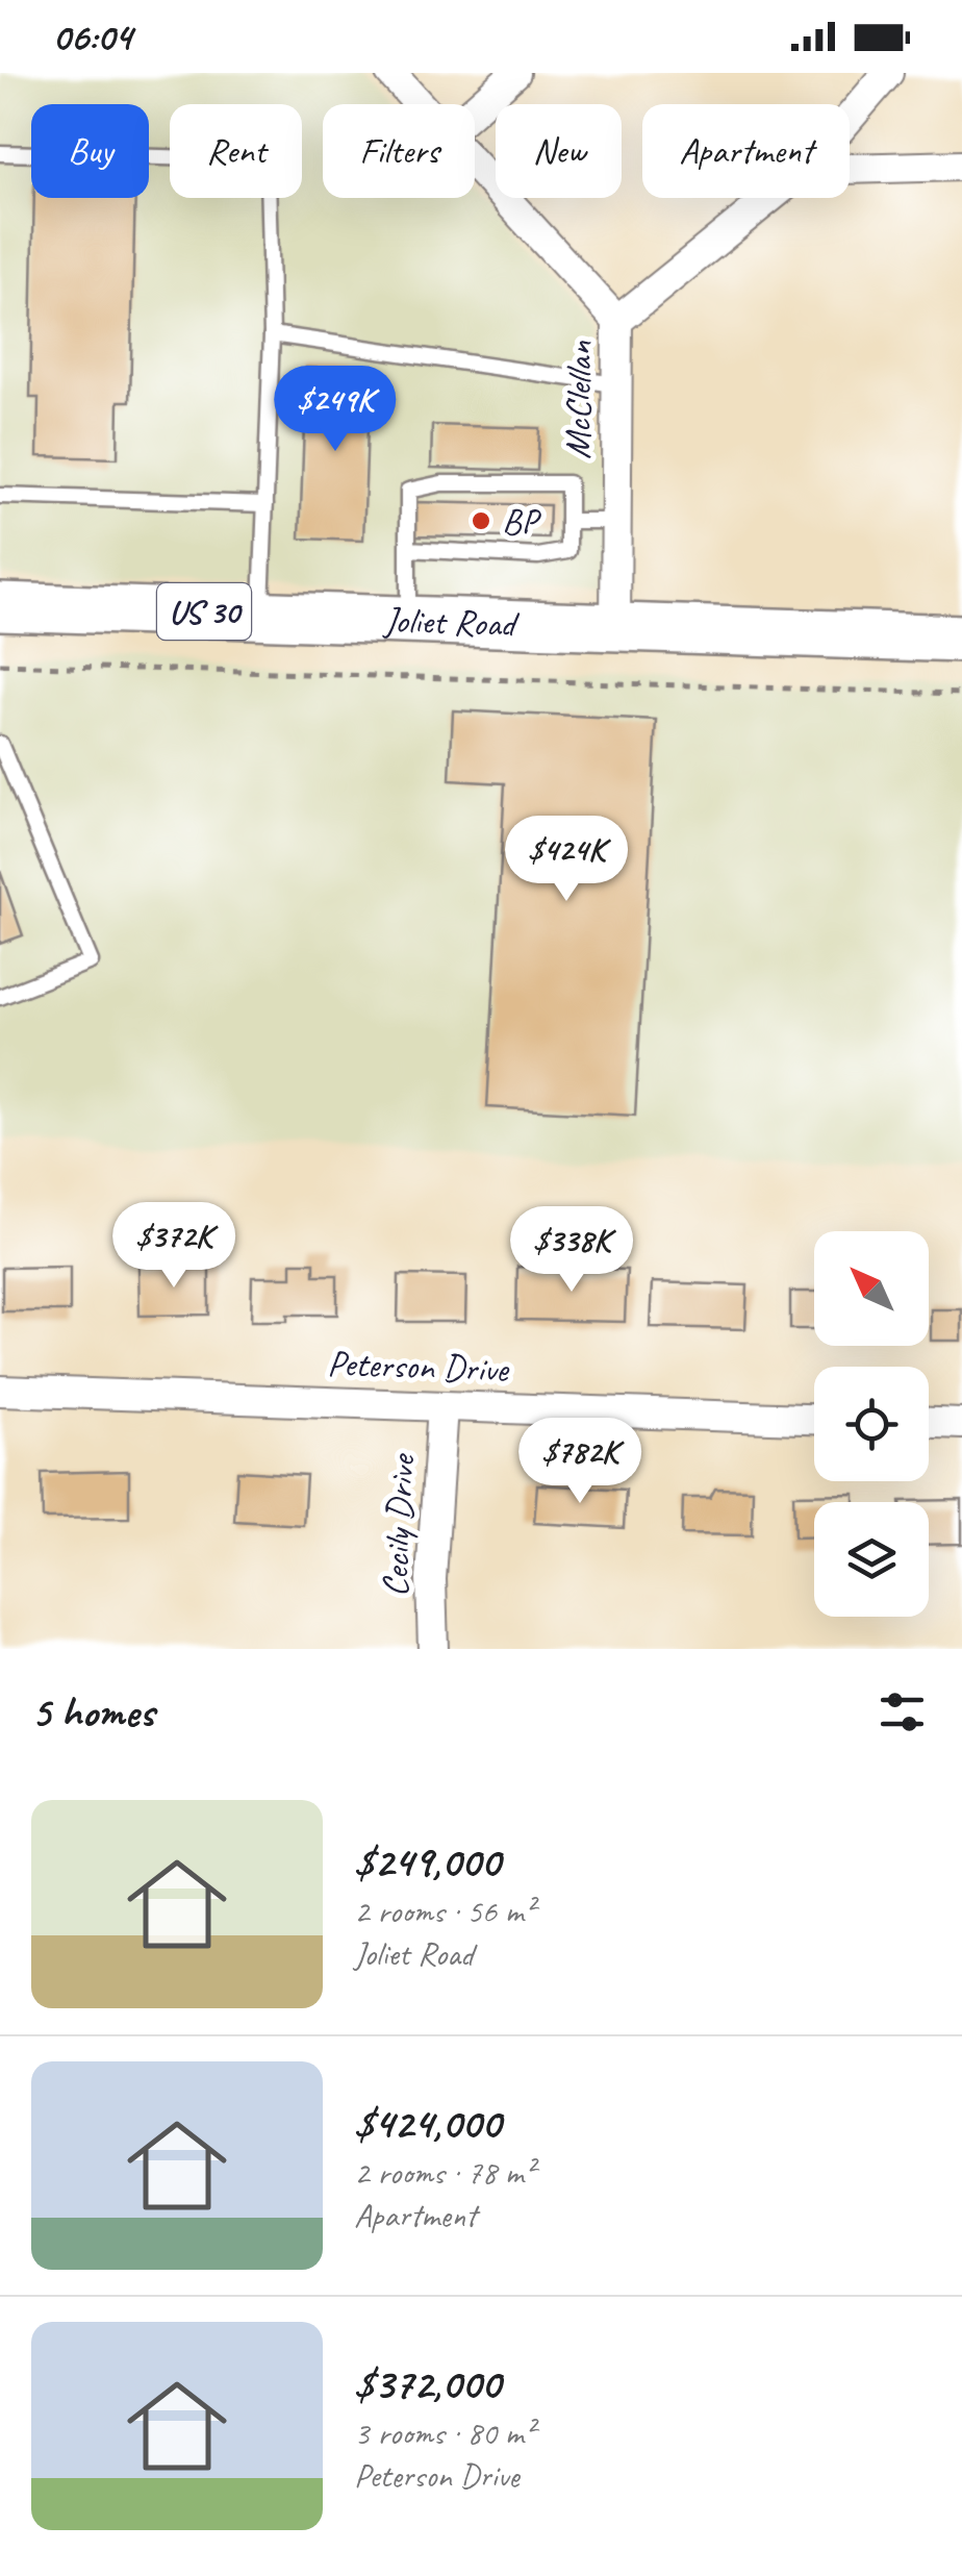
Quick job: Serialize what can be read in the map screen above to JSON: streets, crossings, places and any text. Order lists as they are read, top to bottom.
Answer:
{
  "streets": {
    "main road": ["US 30", "Joliet Road"],
    "street": ["McClellan", "Peterson Drive", "Cecily Drive"]
  },
  "crossings": [
    ["McClellan", "Joliet Road"],
    ["Peterson Drive", "Cecily Drive"]
  ],
  "places": ["BP"],
  "north": "top left",
  "page": {
    "status": "06:04",
    "chip": [
      "Buy",
      "Rent",
      "Filters",
      "New",
      "Apartment"
    ],
    "price": [
      "$249K",
      "$424K",
      "$372K",
      "$338K",
      "$782K"
    ],
    "heading": "5 homes",
    "list": [
      {
        "name": "$249,000",
        "note": "2 rooms · 56 m² · Joliet Road"
      },
      {
        "name": "$424,000",
        "note": "2 rooms · 78 m² · Apartment"
      },
      {
        "name": "$372,000",
        "note": "3 rooms · 80 m² · Peterson Drive"
      }
    ]
  }
}
